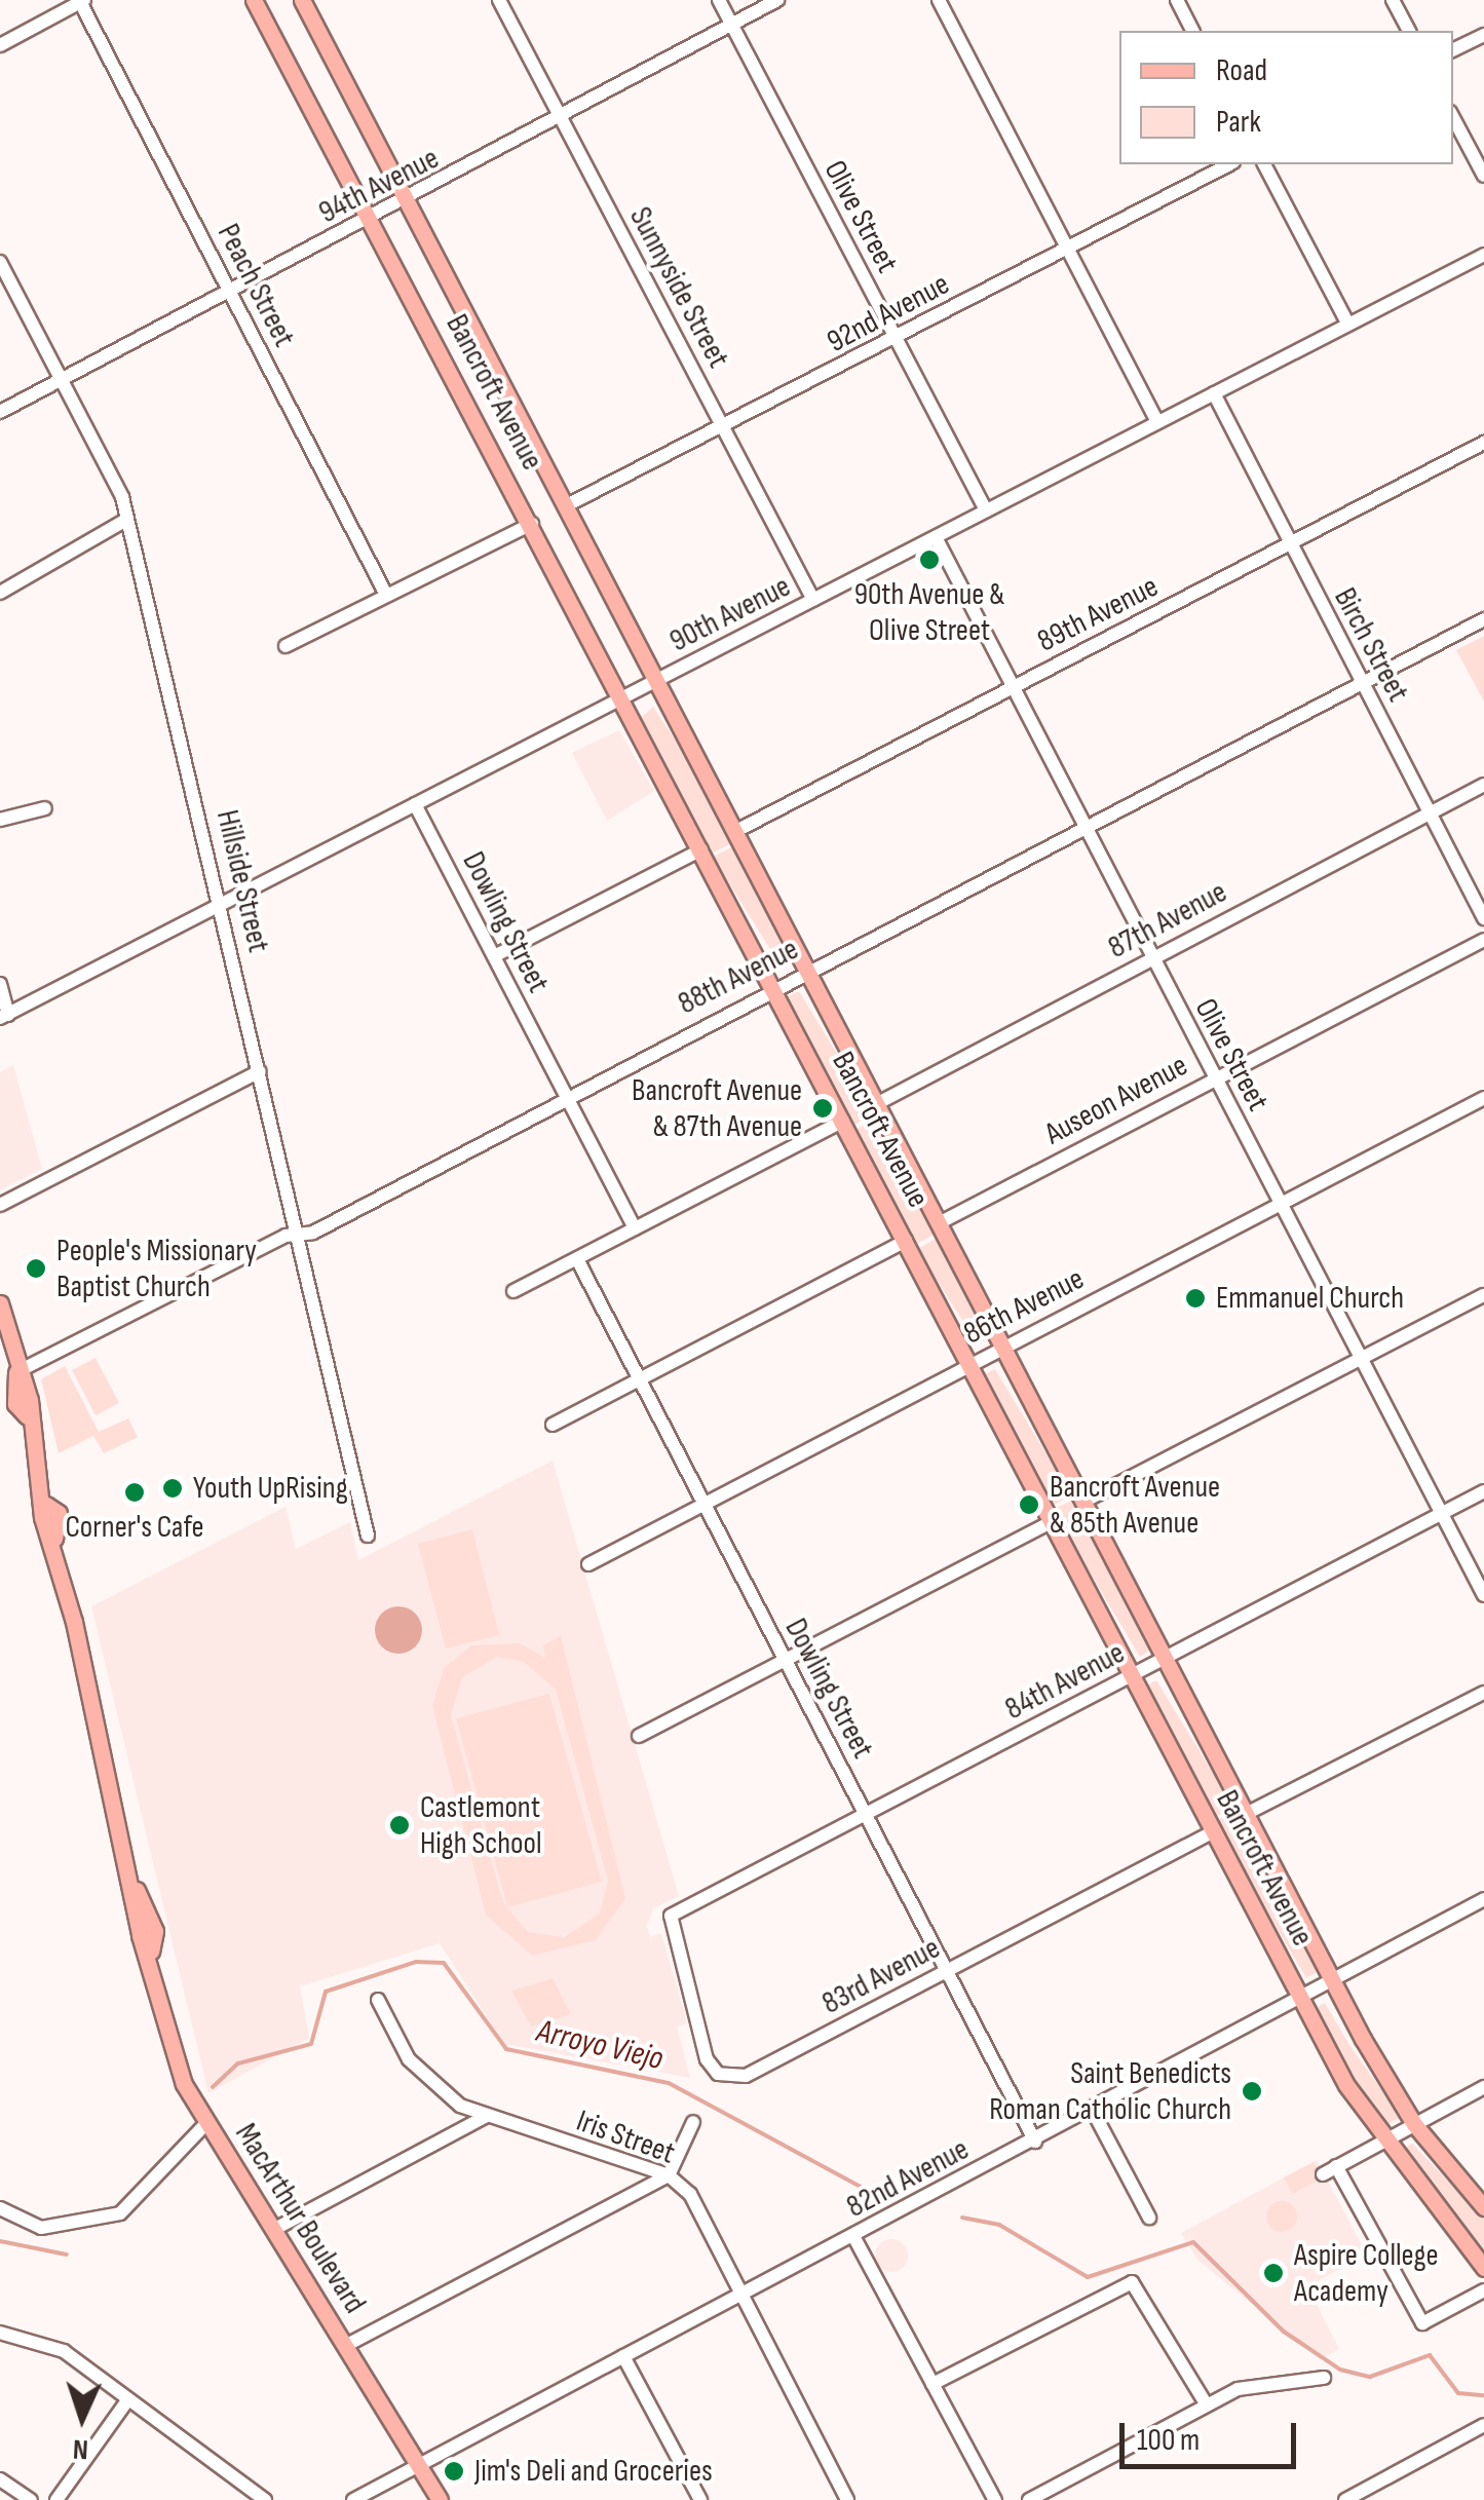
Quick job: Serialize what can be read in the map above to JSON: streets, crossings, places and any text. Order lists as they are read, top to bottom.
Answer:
{
  "streets": {
    "main road": ["Bancroft Avenue", "MacArthur Boulevard"],
    "street": [
      "94th Avenue",
      "Olive Street",
      "Peach Street",
      "Sunnyside Street",
      "92nd Avenue",
      "90th Avenue",
      "89th Avenue",
      "Birch Street",
      "Hillside Street",
      "87th Avenue",
      "Dowling Street",
      "88th Avenue",
      "Auseon Avenue",
      "86th Avenue",
      "84th Avenue",
      "83rd Avenue",
      "Iris Street",
      "82nd Avenue"
    ]
  },
  "crossings": [
    ["94th Avenue", "Olive Street"],
    ["94th Avenue", "Peach Street"],
    ["94th Avenue", "Sunnyside Street"],
    ["94th Avenue", "Bancroft Avenue"],
    ["94th Avenue", "Hillside Street"],
    ["Olive Street", "92nd Avenue"],
    ["Olive Street", "90th Avenue"],
    ["Olive Street", "89th Avenue"],
    ["Olive Street", "87th Avenue"],
    ["Olive Street", "88th Avenue"],
    ["Olive Street", "Auseon Avenue"],
    ["Olive Street", "86th Avenue"],
    ["Olive Street", "84th Avenue"],
    ["Sunnyside Street", "92nd Avenue"],
    ["Sunnyside Street", "90th Avenue"],
    ["92nd Avenue", "Bancroft Avenue"],
    ["Bancroft Avenue", "90th Avenue"],
    ["Bancroft Avenue", "89th Avenue"],
    ["Bancroft Avenue", "87th Avenue"],
    ["Bancroft Avenue", "88th Avenue"],
    ["Bancroft Avenue", "Auseon Avenue"],
    ["Bancroft Avenue", "86th Avenue"],
    ["Bancroft Avenue", "84th Avenue"],
    ["Bancroft Avenue", "83rd Avenue"],
    ["Bancroft Avenue", "82nd Avenue"],
    ["90th Avenue", "Birch Street"],
    ["90th Avenue", "Hillside Street"],
    ["90th Avenue", "Dowling Street"],
    ["89th Avenue", "Birch Street"],
    ["Birch Street", "87th Avenue"],
    ["Birch Street", "88th Avenue"],
    ["Hillside Street", "88th Avenue"],
    ["Dowling Street", "88th Avenue"],
    ["Dowling Street", "86th Avenue"],
    ["Dowling Street", "84th Avenue"],
    ["Dowling Street", "83rd Avenue"],
    ["Dowling Street", "82nd Avenue"],
    ["88th Avenue", "MacArthur Boulevard"],
    ["84th Avenue", "83rd Avenue"],
    ["Iris Street", "82nd Avenue"],
    ["82nd Avenue", "MacArthur Boulevard"]
  ],
  "water": ["Arroyo Viejo"],
  "places": [
    "90th Avenue & Olive Street",
    "Bancroft Avenue & 87th Avenue",
    "People's Missionary Baptist Church",
    "Emmanuel Church",
    "Youth UpRising",
    "Corner's Cafe",
    "Bancroft Avenue & 85th Avenue",
    "Castlemont High School",
    "Saint Benedicts Roman Catholic Church",
    "Aspire College Academy",
    "Jim's Deli and Groceries"
  ],
  "legend": ["Road", "Park"],
  "scale_bar": "100 m",
  "north": "bottom"
}
